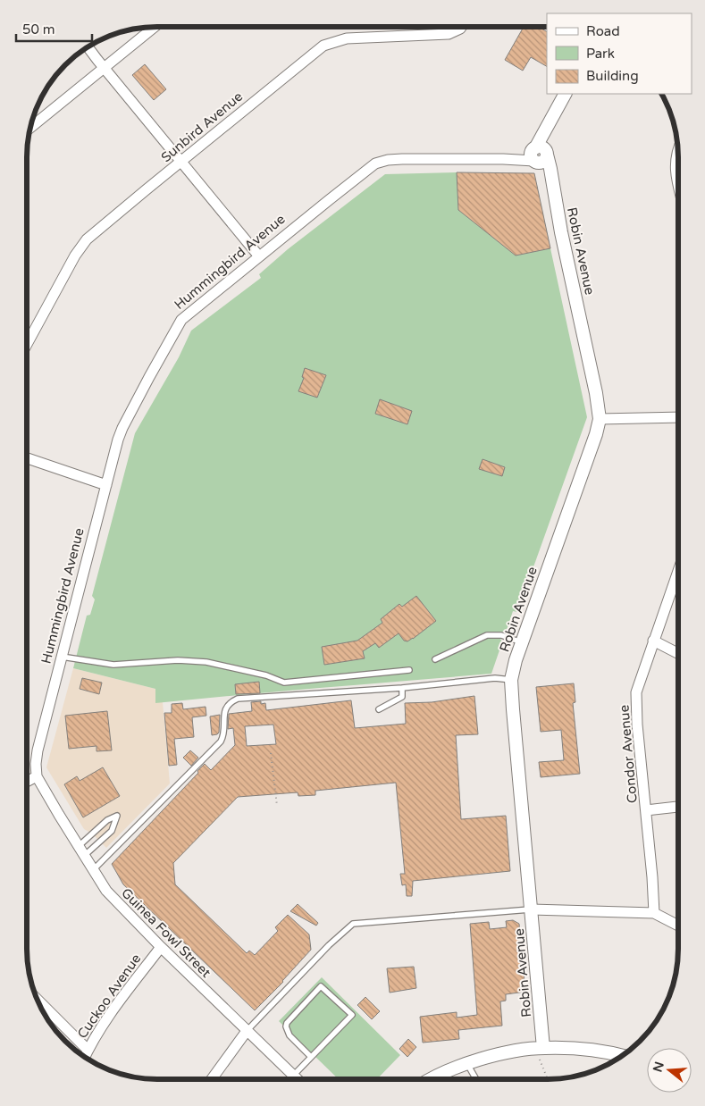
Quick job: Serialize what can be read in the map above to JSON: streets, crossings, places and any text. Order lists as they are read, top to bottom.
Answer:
{
  "streets": {
    "street": [
      "Sunbird Avenue",
      "Robin Avenue",
      "Hummingbird Avenue",
      "Condor Avenue",
      "Guinea Fowl Street",
      "Cuckoo Avenue"
    ]
  },
  "crossings": [
    ["Robin Avenue", "Hummingbird Avenue"],
    ["Hummingbird Avenue", "Guinea Fowl Street"],
    ["Guinea Fowl Street", "Cuckoo Avenue"]
  ],
  "legend": ["Road", "Park", "Building"],
  "scale_bar": "50 m",
  "north": "left"
}
